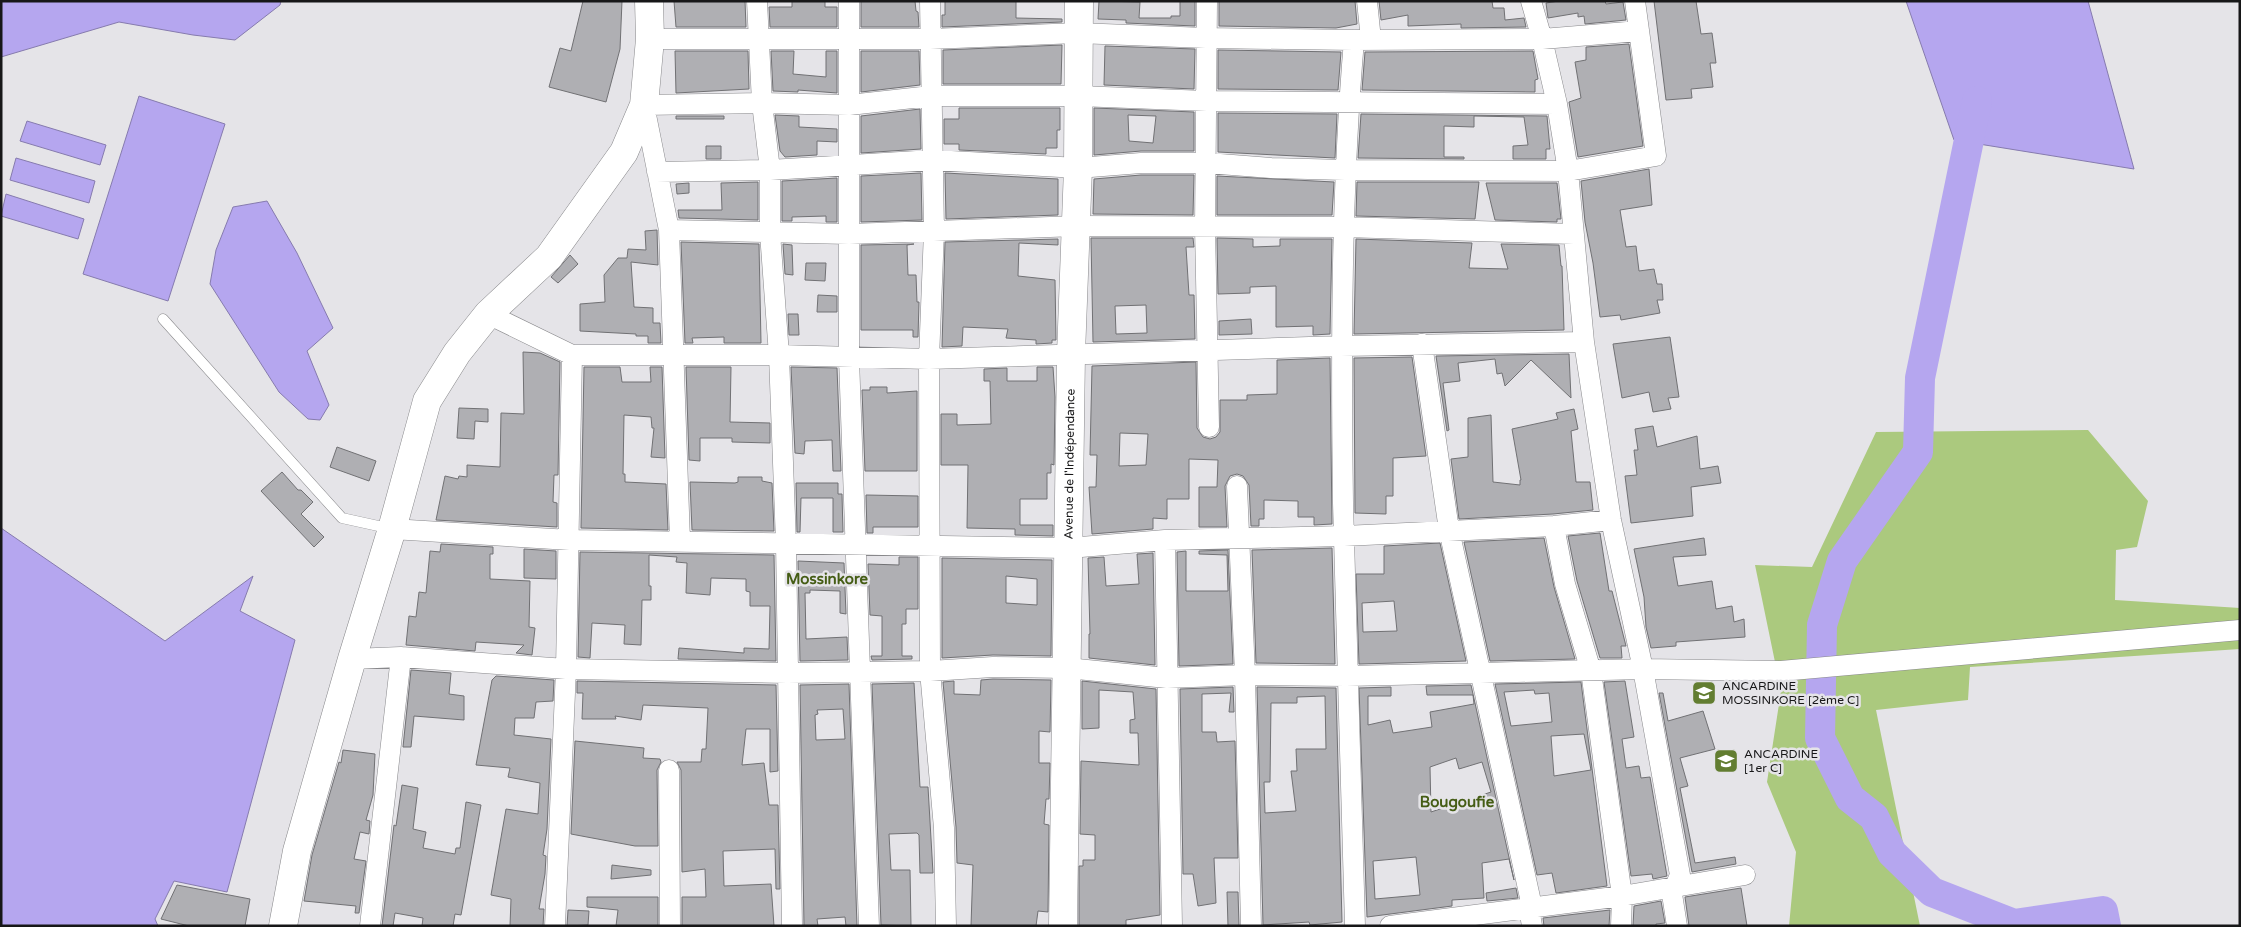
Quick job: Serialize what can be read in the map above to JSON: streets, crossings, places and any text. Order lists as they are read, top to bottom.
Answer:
{
  "streets": {
    "main road": ["Avenue de l'Indépendance"]
  },
  "districts": ["Mossinkore", "Bougoufie"],
  "places": {
    "school or university": ["ANCARDINE MOSSINKORE [2ème C]", "ANCARDINE [1er C]"]
  }
}
